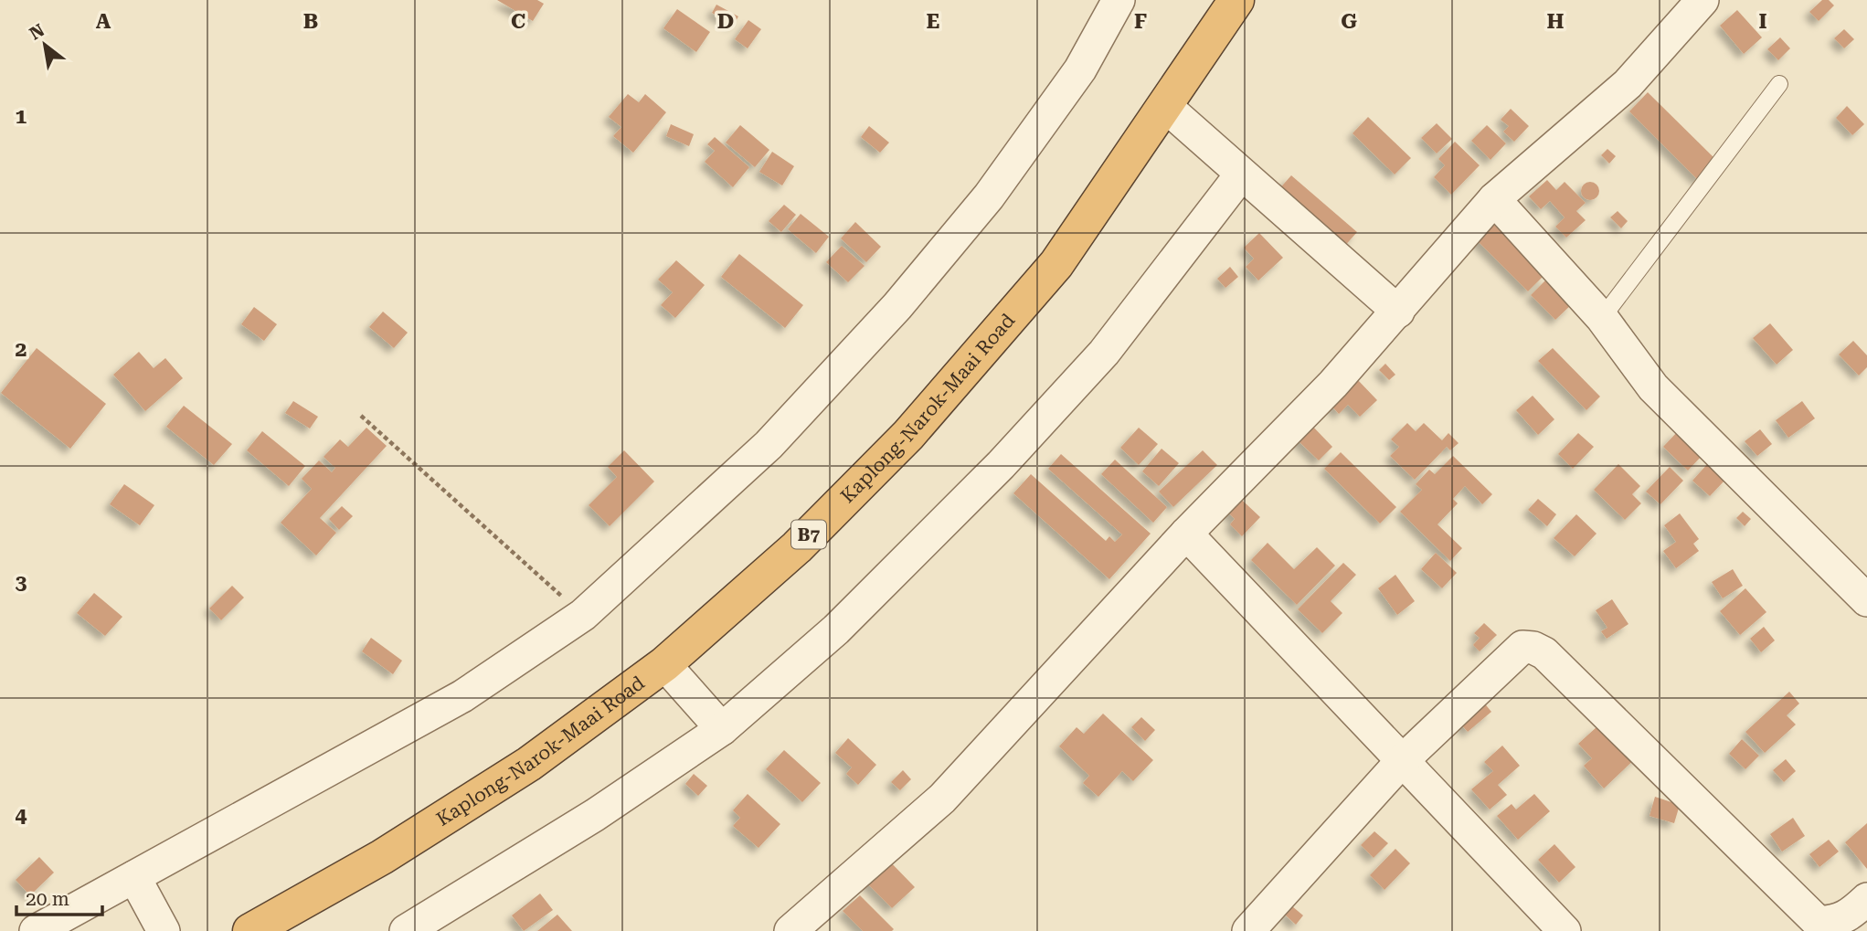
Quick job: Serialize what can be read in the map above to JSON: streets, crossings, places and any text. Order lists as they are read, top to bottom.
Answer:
{
  "streets": {
    "highway": ["Kaplong-Narok-Maai Road", "B7"]
  },
  "scale_bar": "20 m",
  "north": "top left",
  "grid": {
    "columns": [
      "A",
      "B",
      "C",
      "D",
      "E",
      "F",
      "G",
      "H",
      "I"
    ],
    "rows": [
      "1",
      "2",
      "3",
      "4"
    ]
  }
}
